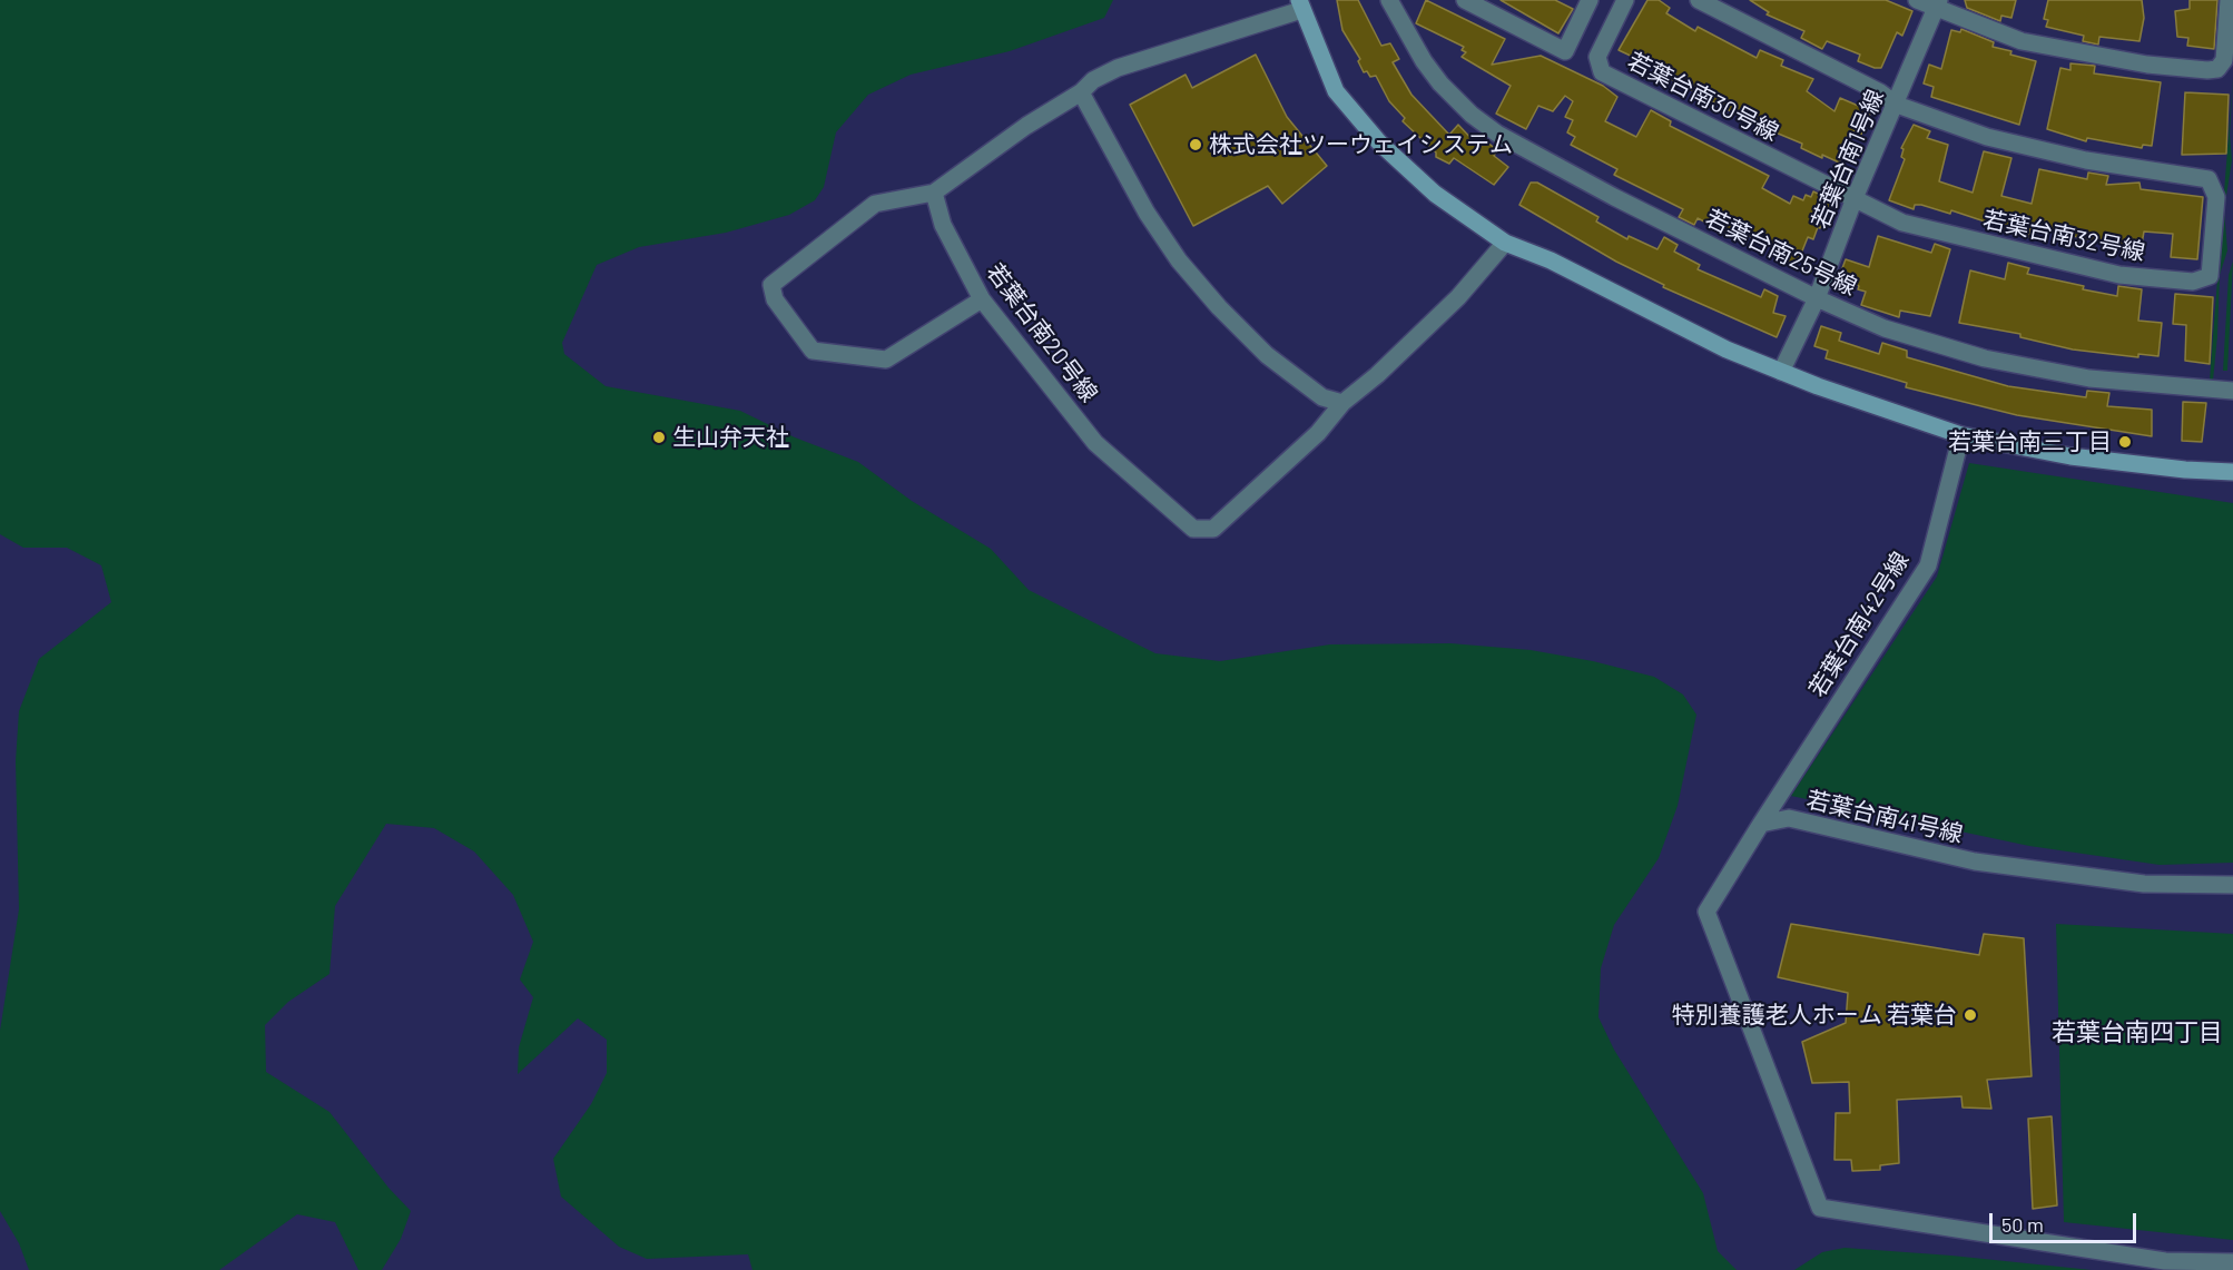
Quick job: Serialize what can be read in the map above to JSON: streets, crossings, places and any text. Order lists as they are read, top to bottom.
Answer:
{
  "streets": {
    "street": [
      "若葉台南30号線",
      "若葉台南1号線",
      "若葉台南32号線",
      "若葉台南25号線",
      "若葉台南20号線",
      "若葉台南42号線",
      "若葉台南41号線"
    ]
  },
  "crossings": [
    ["若葉台南30号線", "若葉台南1号線"],
    ["若葉台南30号線", "若葉台南32号線"],
    ["若葉台南1号線", "若葉台南32号線"],
    ["若葉台南1号線", "若葉台南25号線"],
    ["若葉台南42号線", "若葉台南41号線"]
  ],
  "districts": ["若葉台南四丁目"],
  "places": [
    "株式会社ツーウェイシステム",
    "生山弁天社",
    "若葉台南三丁目",
    "特別養護老人ホーム 若葉台"
  ],
  "scale_bar": "50 m"
}
